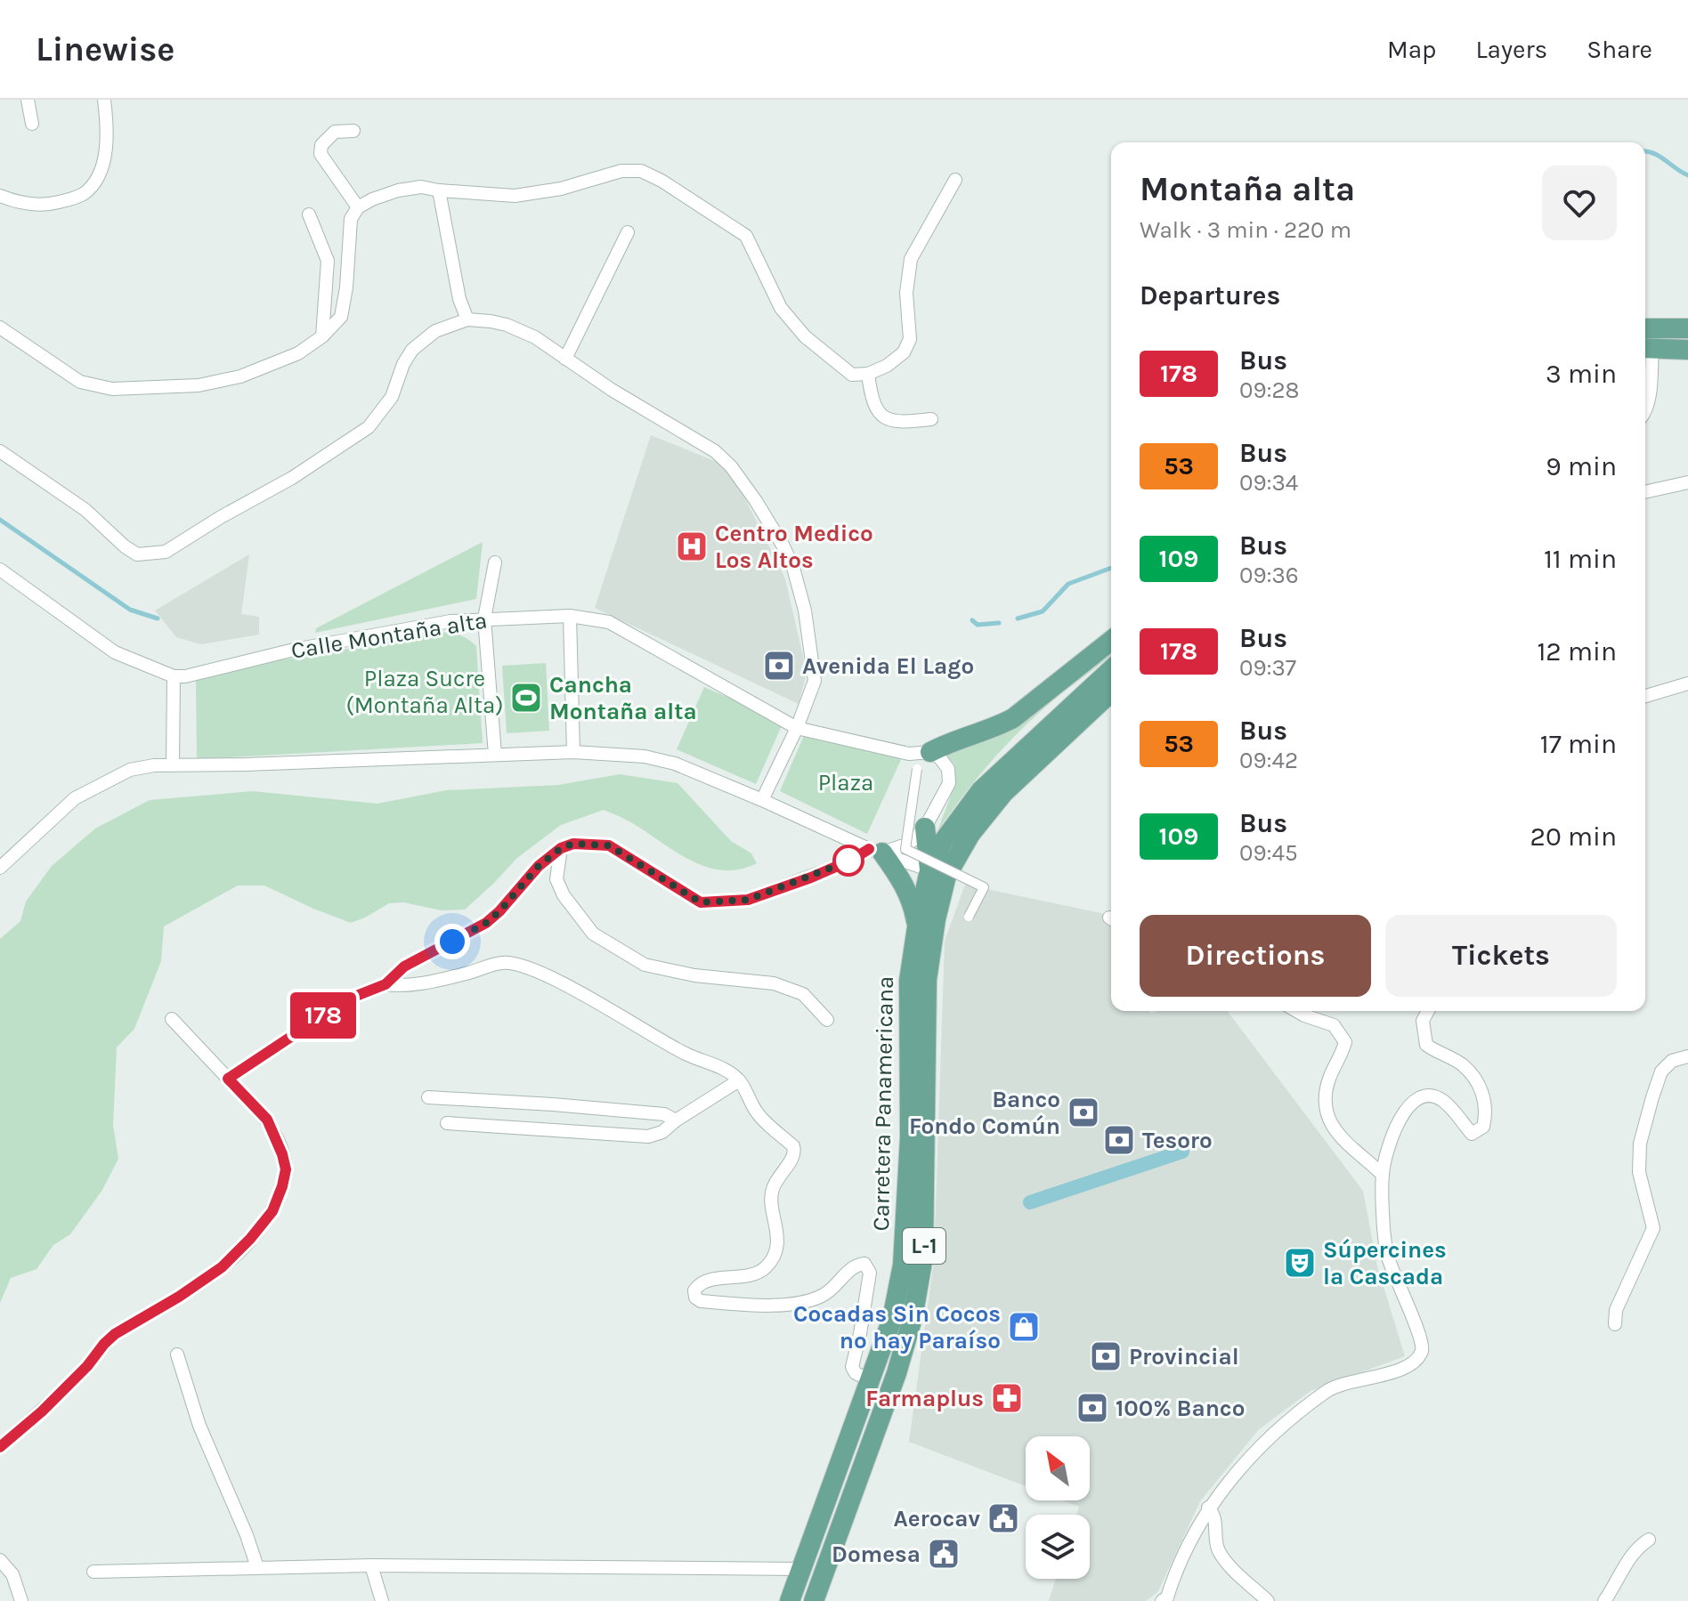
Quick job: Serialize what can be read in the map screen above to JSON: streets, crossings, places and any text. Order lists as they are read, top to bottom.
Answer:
{
  "streets": {
    "main road": ["Carretera Panamericana", "L-1"],
    "street": ["Calle Montaña alta"]
  },
  "crossings": [
    ["Carretera Panamericana", "L-1"]
  ],
  "parks": ["Plaza Sucre (Montaña Alta)", "Plaza"],
  "places": {
    "hospital": ["Centro Medico Los Altos"],
    "bank": [
      "Avenida El Lago",
      "Banco Fondo Común",
      "Tesoro",
      "Provincial",
      "100% Banco"
    ],
    "sports": ["Cancha Montaña alta"],
    "theatre": ["Súpercines la Cascada"],
    "shop": ["Cocadas Sin Cocos no hay Paraíso"],
    "pharmacy": ["Farmaplus"],
    "public building": ["Aerocav", "Domesa"]
  },
  "lines": ["bus line 178"],
  "north": "top left",
  "page": {
    "header": "Linewise",
    "nav": ["Map", "Layers", "Share"],
    "on_map": "178",
    "heading": [
      ["Montaña alta", "Walk · 3 min · 220 m"],
      "Departures"
    ],
    "list": [
      {
        "mark": "178",
        "name": "Bus",
        "note": "09:28",
        "value": "3 min"
      },
      {
        "mark": "53",
        "name": "Bus",
        "note": "09:34",
        "value": "9 min"
      },
      {
        "mark": "109",
        "name": "Bus",
        "note": "09:36",
        "value": "11 min"
      },
      {
        "mark": "178",
        "name": "Bus",
        "note": "09:37",
        "value": "12 min"
      },
      {
        "mark": "53",
        "name": "Bus",
        "note": "09:42",
        "value": "17 min"
      },
      {
        "mark": "109",
        "name": "Bus",
        "note": "09:45",
        "value": "20 min"
      }
    ],
    "buttons": ["Directions", "Tickets"]
  }
}
